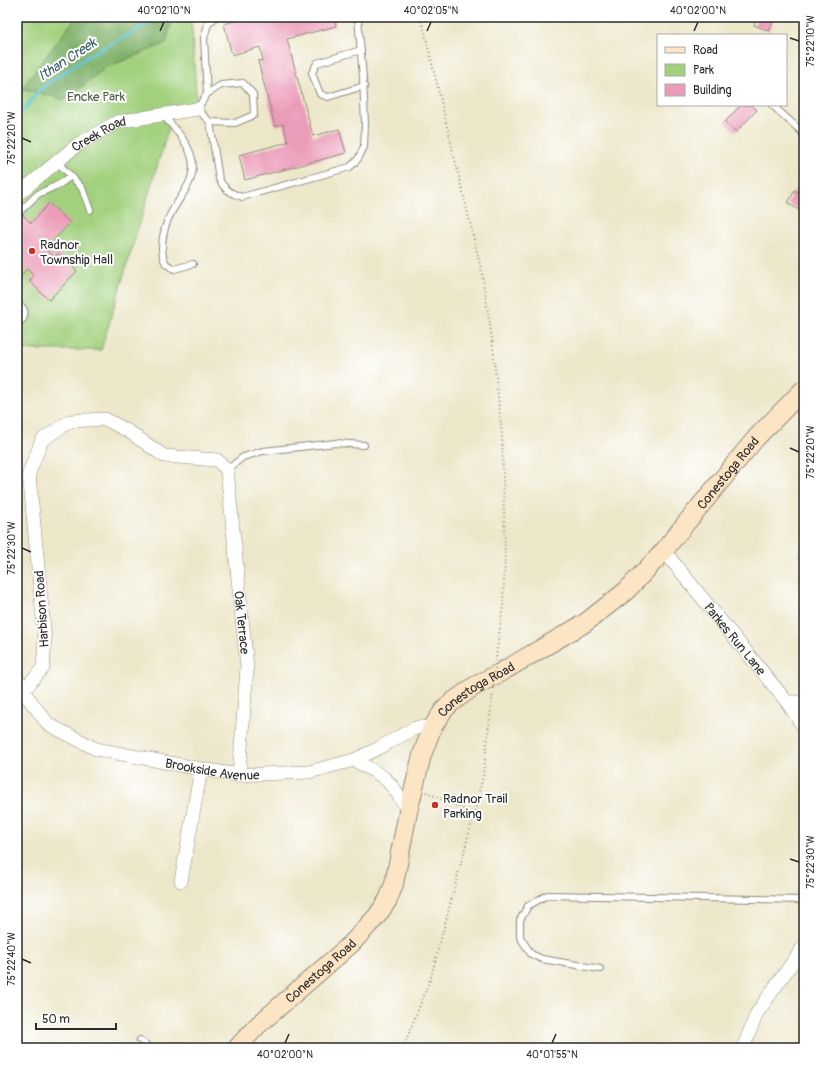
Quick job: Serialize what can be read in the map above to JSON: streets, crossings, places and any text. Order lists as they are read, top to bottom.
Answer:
{
  "streets": {
    "main road": ["Conestoga Road"],
    "street": [
      "Creek Road",
      "Harbison Road",
      "Oak Terrace",
      "Parkes Run Lane",
      "Brookside Avenue"
    ]
  },
  "crossings": [
    ["Conestoga Road", "Parkes Run Lane"],
    ["Conestoga Road", "Brookside Avenue"],
    ["Harbison Road", "Oak Terrace"],
    ["Harbison Road", "Brookside Avenue"],
    ["Oak Terrace", "Brookside Avenue"]
  ],
  "water": ["Ithan Creek"],
  "parks": ["Encke Park"],
  "places": ["Radnor Township Hall", "Radnor Trail Parking"],
  "legend": ["Road", "Park", "Building"],
  "scale_bar": "50 m",
  "coordinates": [
    "40°02'10\"N",
    "40°02'05\"N",
    "40°02'00\"N",
    "75°22'10\"W",
    "75°22'20\"W",
    "75°22'30\"W",
    "75°22'40\"W",
    "40°01'55\"N"
  ]
}
